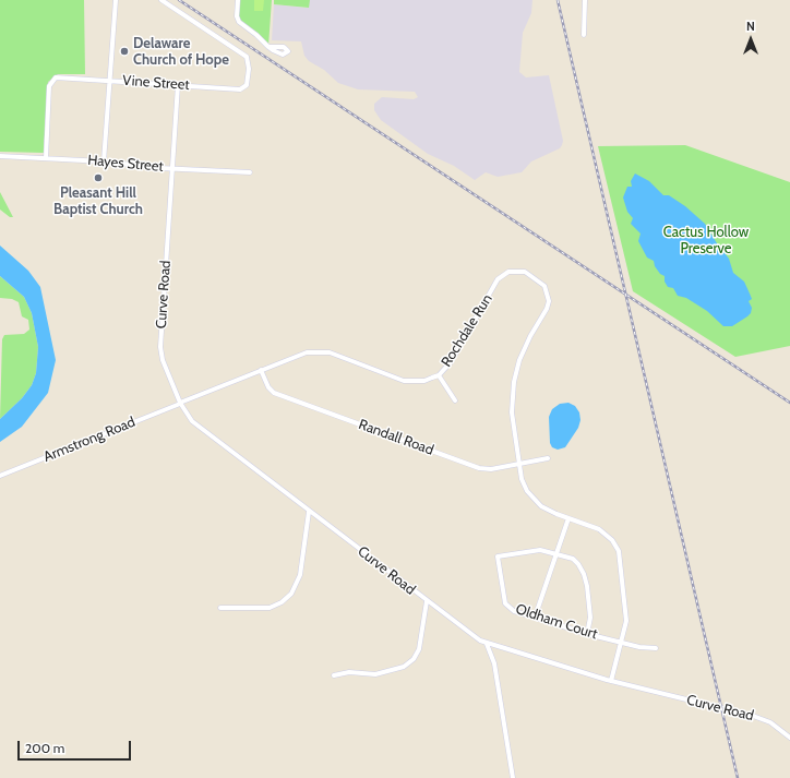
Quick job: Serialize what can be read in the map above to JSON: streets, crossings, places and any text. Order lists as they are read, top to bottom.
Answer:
{
  "streets": {
    "street": [
      "Vine Street",
      "Hayes Street",
      "Curve Road",
      "Rochdale Run",
      "Randall Road",
      "Armstrong Road",
      "Oldham Court"
    ]
  },
  "crossings": [
    ["Vine Street", "Hayes Street"],
    ["Vine Street", "Curve Road"],
    ["Hayes Street", "Curve Road"],
    ["Curve Road", "Rochdale Run"],
    ["Curve Road", "Armstrong Road"],
    ["Rochdale Run", "Randall Road"],
    ["Rochdale Run", "Armstrong Road"],
    ["Rochdale Run", "Oldham Court"]
  ],
  "parks": ["Cactus Hollow Preserve"],
  "places": ["Delaware Church of Hope", "Pleasant Hill Baptist Church"],
  "scale_bar": "200 m",
  "north": "top"
}
